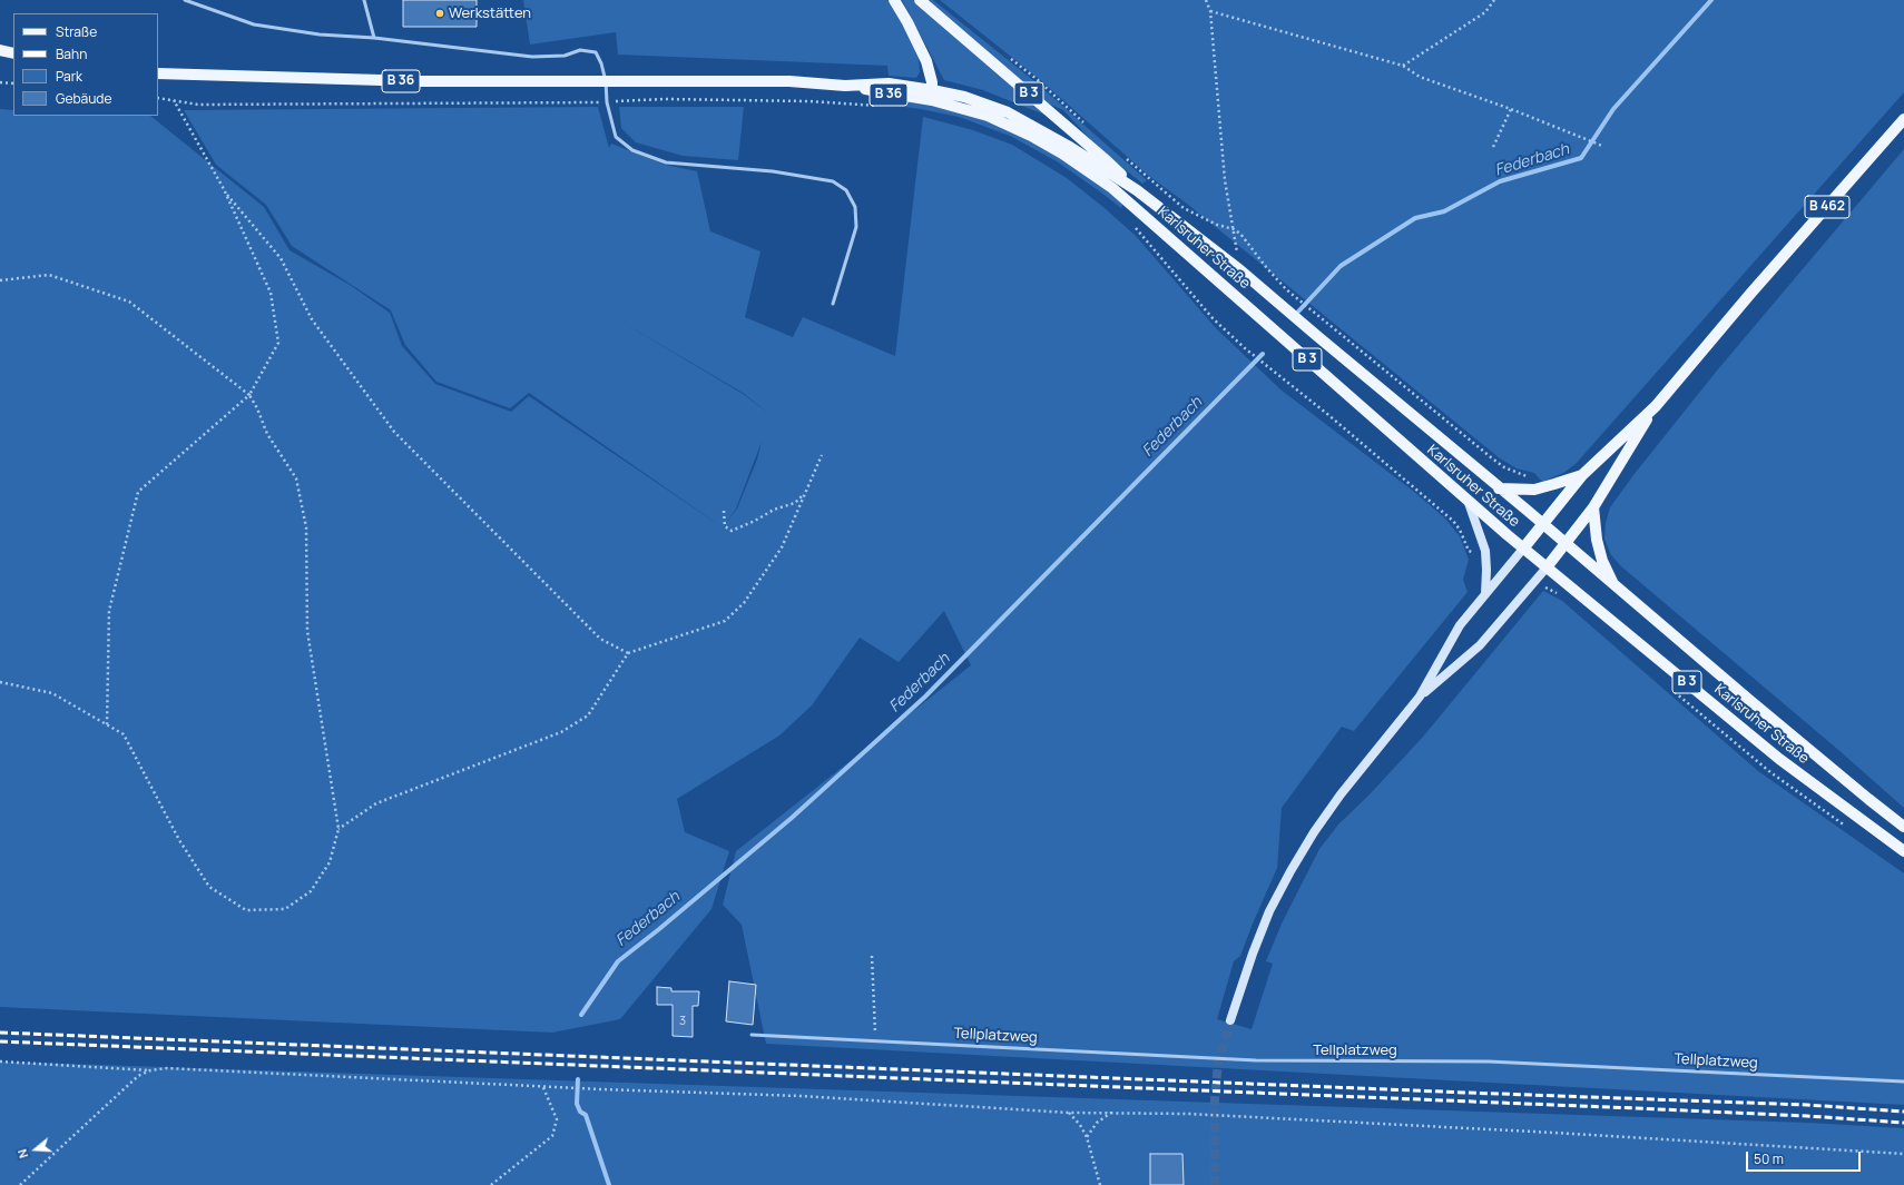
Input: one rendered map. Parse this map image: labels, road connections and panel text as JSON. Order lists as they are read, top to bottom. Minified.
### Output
{"streets":{"main road":["B 36","B 3","B 462","Karlsruher Straße"],"lane":["Tellplatzweg"]},"crossings":[["B 36","B 3"],["B 36","Karlsruher Straße"],["B 3","B 462"],["B 3","Karlsruher Straße"],["B 462","Karlsruher Straße"]],"water":["Federbach"],"places":["Werkstätten"],"house_numbers":["3"],"legend":["Straße","Bahn","Park","Gebäude"],"scale_bar":"50 m","north":"left"}
